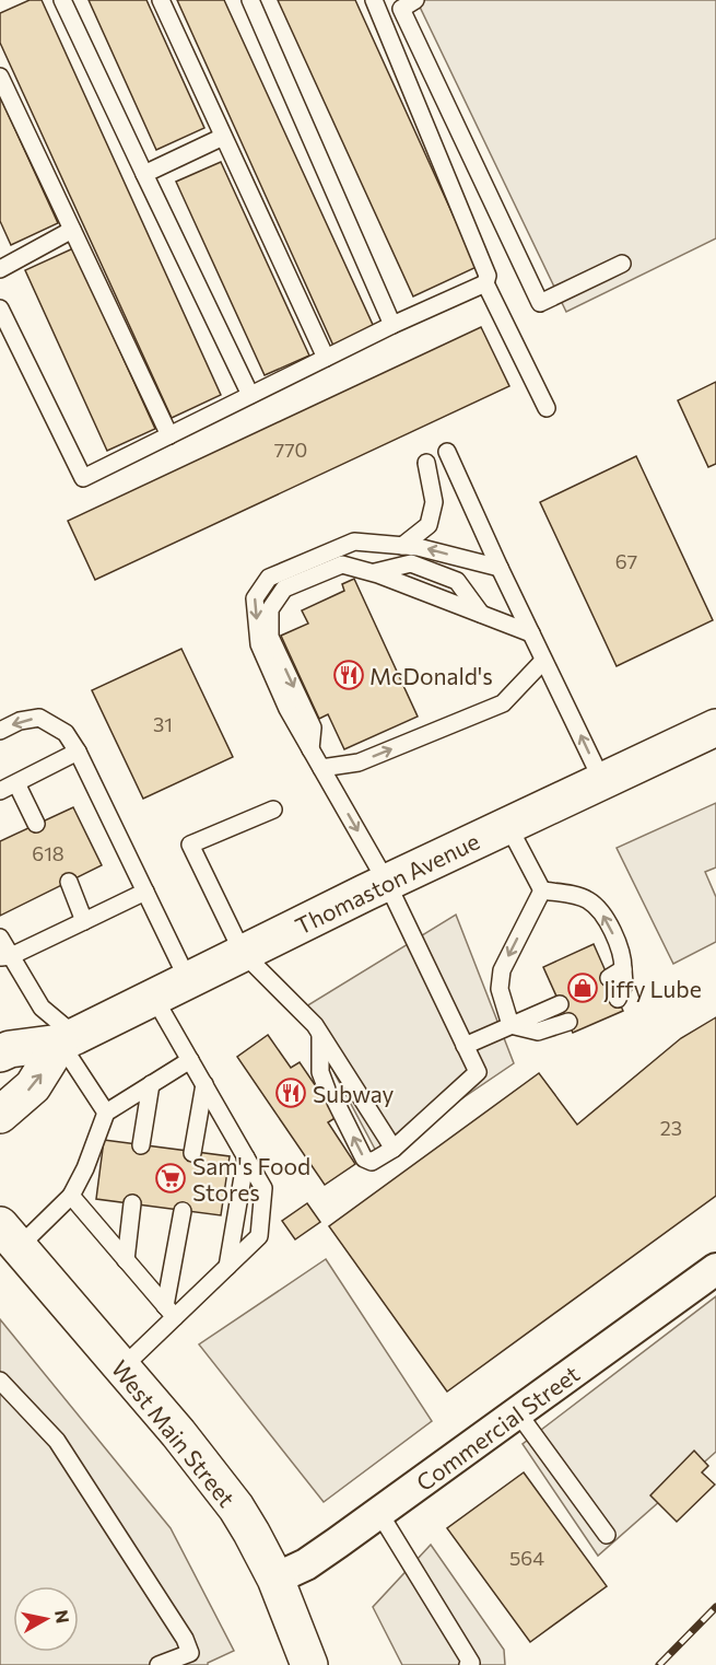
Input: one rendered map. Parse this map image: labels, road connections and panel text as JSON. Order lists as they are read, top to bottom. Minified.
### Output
{"streets":{"main road":["Thomaston Avenue","West Main Street"],"street":["Commercial Street"]},"crossings":[["Commercial Street","West Main Street"]],"places":{"restaurant":["McDonald's","Subway"],"shop":["Jiffy Lube"],"supermarket":["Sam's Food Stores"]},"house_numbers":["770","67","31","618","23","564"],"north":"right"}
